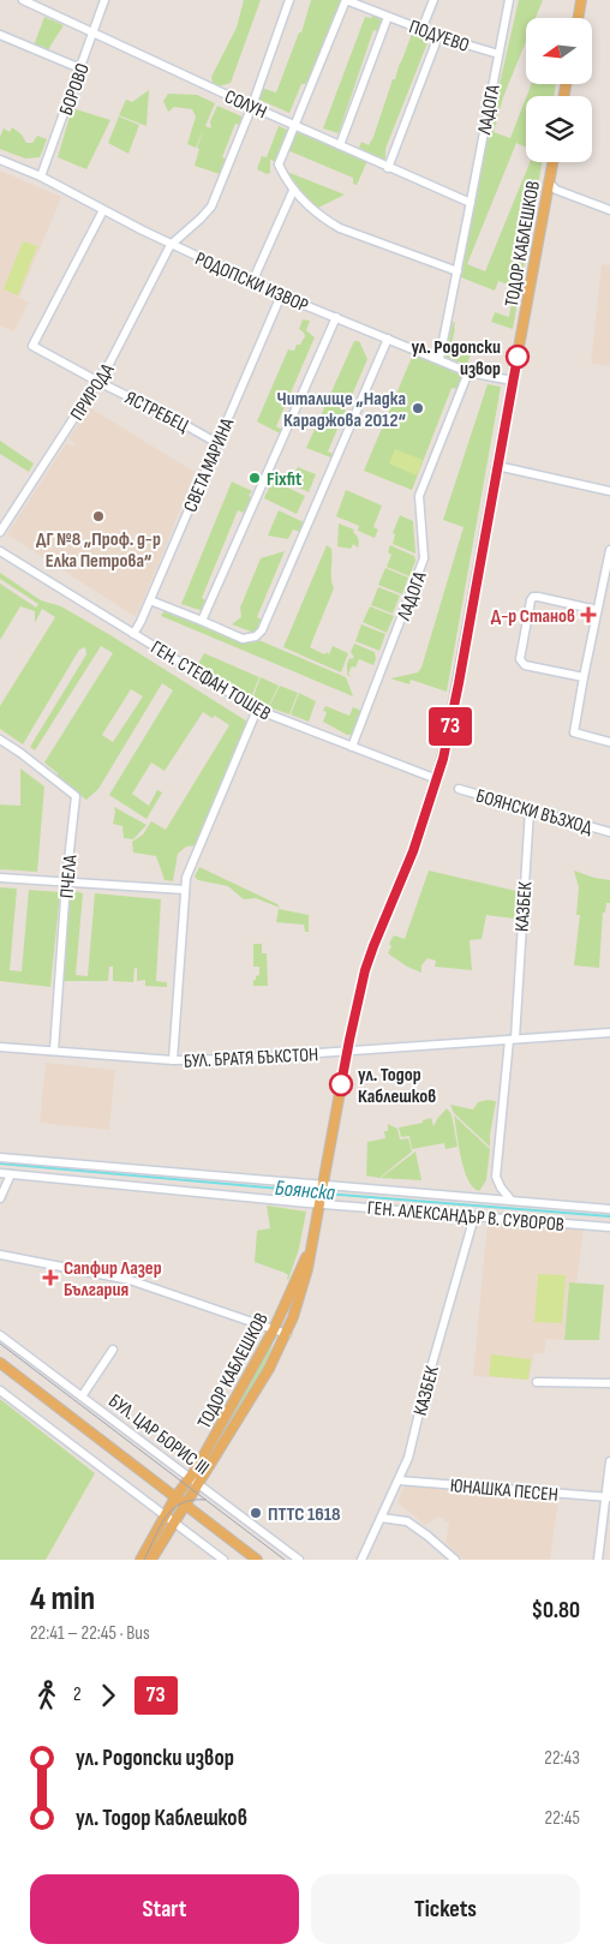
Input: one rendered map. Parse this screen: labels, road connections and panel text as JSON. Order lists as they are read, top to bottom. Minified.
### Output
{"streets":{"main road":["ТОДОР КАБЛЕШКОВ","БУЛ. ЦАР БОРИС III"],"street":["ПОДУЕВО","БОРОВО","СОЛУН","ЛАДОГА","РОДОПСКИ ИЗВОР","ПРИРОДА","ЯСТРЕБЕЦ","СВЕТА МАРИНА","ГЕН. СТЕФАН ТОШЕВ","БОЯНСКИ ВЪЗХОД","ПЧЕЛА","КАЗБЕК","БУЛ. БРАТЯ БЪКСТОН","ГЕН. АЛЕКСАНДЪР В. СУВОРОВ","ЮНАШКА ПЕСЕН"]},"crossings":[["ПОДУЕВО","ЛАДОГА"],["БОРОВО","СОЛУН"],["БОРОВО","РОДОПСКИ ИЗВОР"],["СОЛУН","ЛАДОГА"],["ЛАДОГА","РОДОПСКИ ИЗВОР"],["ЛАДОГА","ГЕН. СТЕФАН ТОШЕВ"],["ТОДОР КАБЛЕШКОВ","РОДОПСКИ ИЗВОР"],["ТОДОР КАБЛЕШКОВ","ГЕН. СТЕФАН ТОШЕВ"],["ТОДОР КАБЛЕШКОВ","БУЛ. БРАТЯ БЪКСТОН"],["ТОДОР КАБЛЕШКОВ","ГЕН. АЛЕКСАНДЪР В. СУВОРОВ"],["ТОДОР КАБЛЕШКОВ","БУЛ. ЦАР БОРИС III"],["РОДОПСКИ ИЗВОР","ПРИРОДА"],["РОДОПСКИ ИЗВОР","ЯСТРЕБЕЦ"],["РОДОПСКИ ИЗВОР","СВЕТА МАРИНА"],["ПРИРОДА","ЯСТРЕБЕЦ"],["ЯСТРЕБЕЦ","СВЕТА МАРИНА"],["СВЕТА МАРИНА","ГЕН. СТЕФАН ТОШЕВ"],["БОЯНСКИ ВЪЗХОД","КАЗБЕК"],["ПЧЕЛА","БУЛ. БРАТЯ БЪКСТОН"],["КАЗБЕК","БУЛ. БРАТЯ БЪКСТОН"],["КАЗБЕК","ГЕН. АЛЕКСАНДЪР В. СУВОРОВ"],["КАЗБЕК","ЮНАШКА ПЕСЕН"]],"water":["Боянска"],"places":{"other":["ул. Родопски извор","Читалище „Надка Караджова 2012“","Fixfit","ДГ №8 „Проф. д-р Елка Петрова“","ул. Тодор Каблешков","ПТТС 1618"],"health":["Д-р Станов","Сапфир Лазер България"]},"lines":["bus line 73"],"north":"left","page":{"on_map":"73","heading":["4 min","22:41 – 22:45 · Bus","$0.80"],"legs":["2","73"],"list":[{"name":"ул. Родопски извор","value":"22:43"},{"name":"ул. Тодор Каблешков","value":"22:45"}],"buttons":["Start","Tickets"]}}
